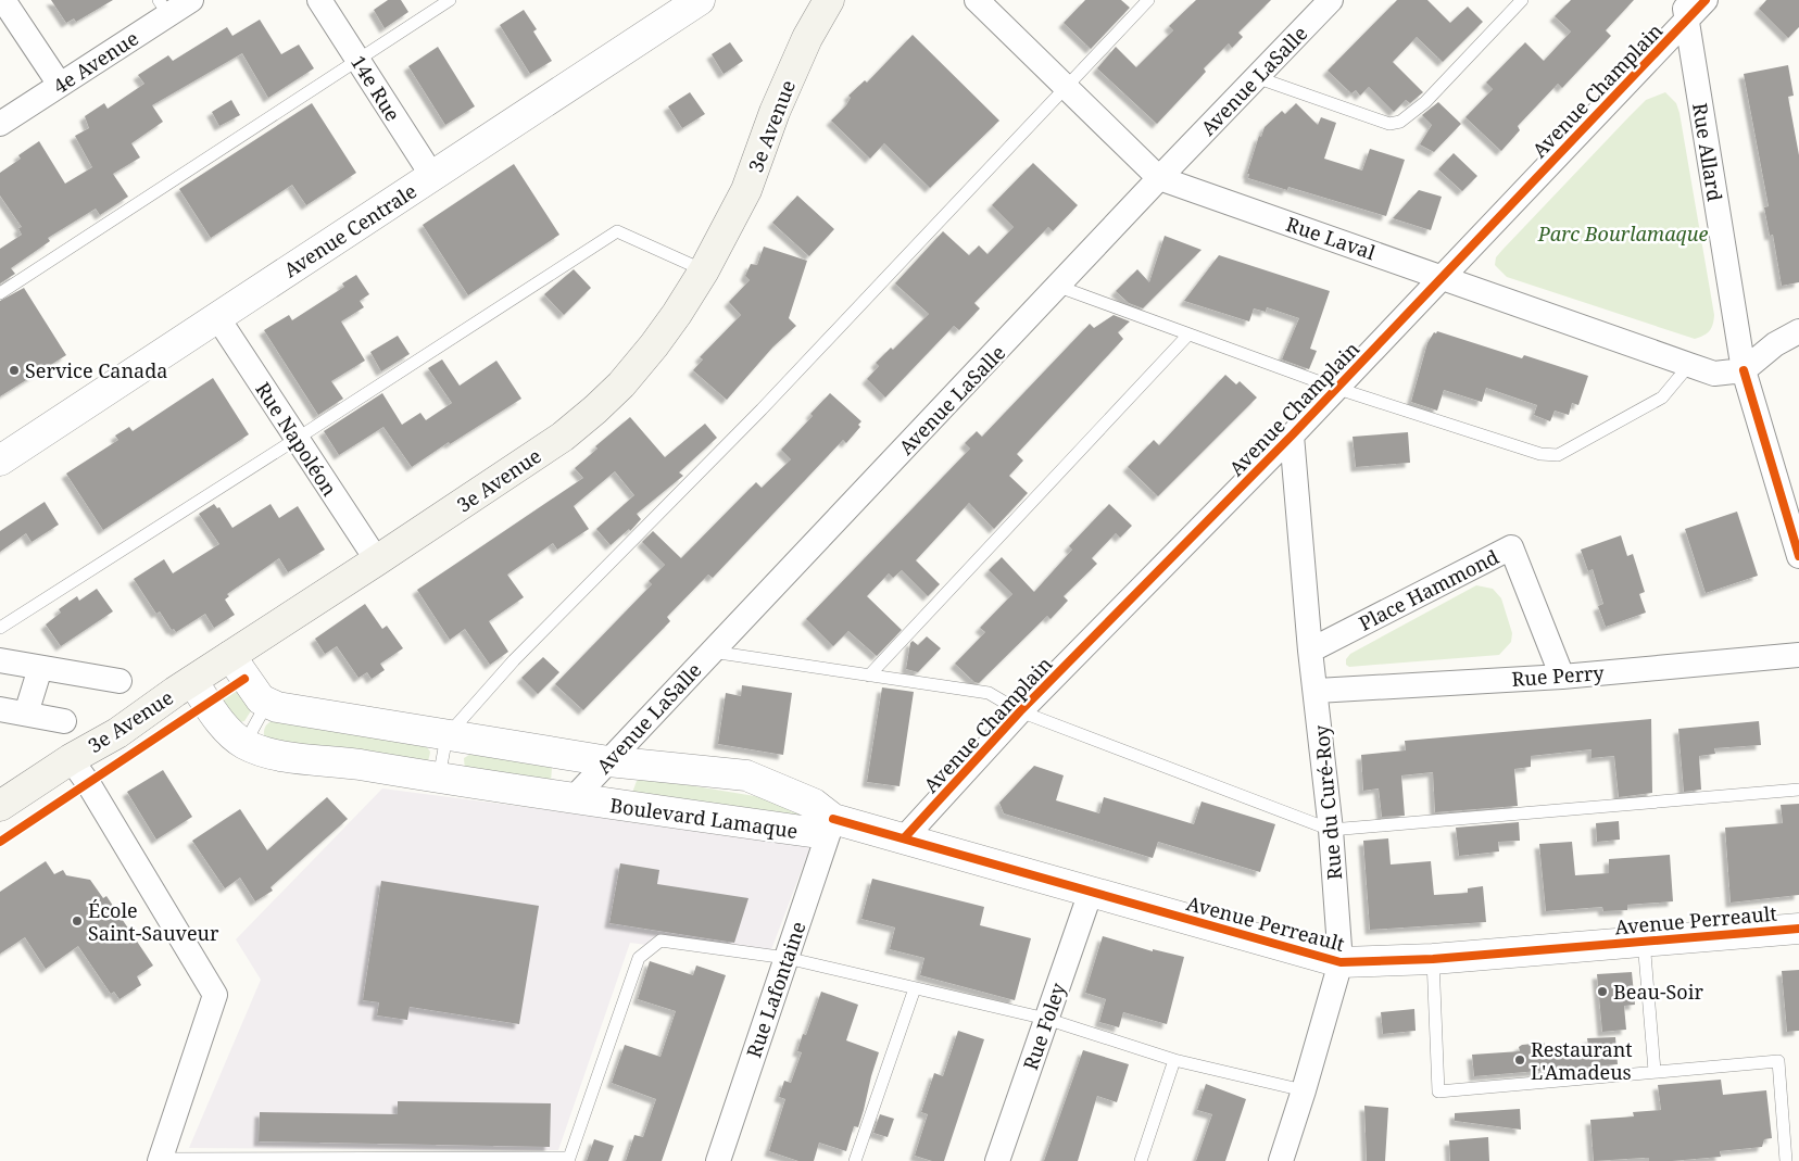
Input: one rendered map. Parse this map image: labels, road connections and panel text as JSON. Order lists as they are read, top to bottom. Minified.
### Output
{"streets":{"main road":["3e Avenue"],"street":["4e Avenue","Avenue LaSalle","14e Rue","Avenue Champlain","Rue Allard","Avenue Centrale","Rue Laval","Rue Napoléon","Place Hammond","Rue Perry","Rue du Curé-Roy","Boulevard Lamaque","Avenue Perreault","Rue Lafontaine","Rue Foley"]},"crossings":[["Avenue LaSalle","Rue Laval"],["Avenue LaSalle","Boulevard Lamaque"],["14e Rue","Avenue Centrale"],["Avenue Champlain","Rue Allard"],["Avenue Champlain","Rue Laval"],["Avenue Champlain","Rue du Curé-Roy"],["Avenue Champlain","Avenue Perreault"],["3e Avenue","Rue Napoléon"],["3e Avenue","Boulevard Lamaque"],["Rue Allard","Rue Laval"],["Avenue Centrale","Rue Napoléon"],["Place Hammond","Rue Perry"],["Place Hammond","Rue du Curé-Roy"],["Rue Perry","Rue du Curé-Roy"],["Rue du Curé-Roy","Avenue Perreault"],["Boulevard Lamaque","Avenue Perreault"],["Boulevard Lamaque","Rue Lafontaine"],["Avenue Perreault","Rue Lafontaine"],["Avenue Perreault","Rue Foley"]],"parks":["Parc Bourlamaque"],"places":["Service Canada","École Saint-Sauveur","Beau-Soir","Restaurant L'Amadeus"]}
